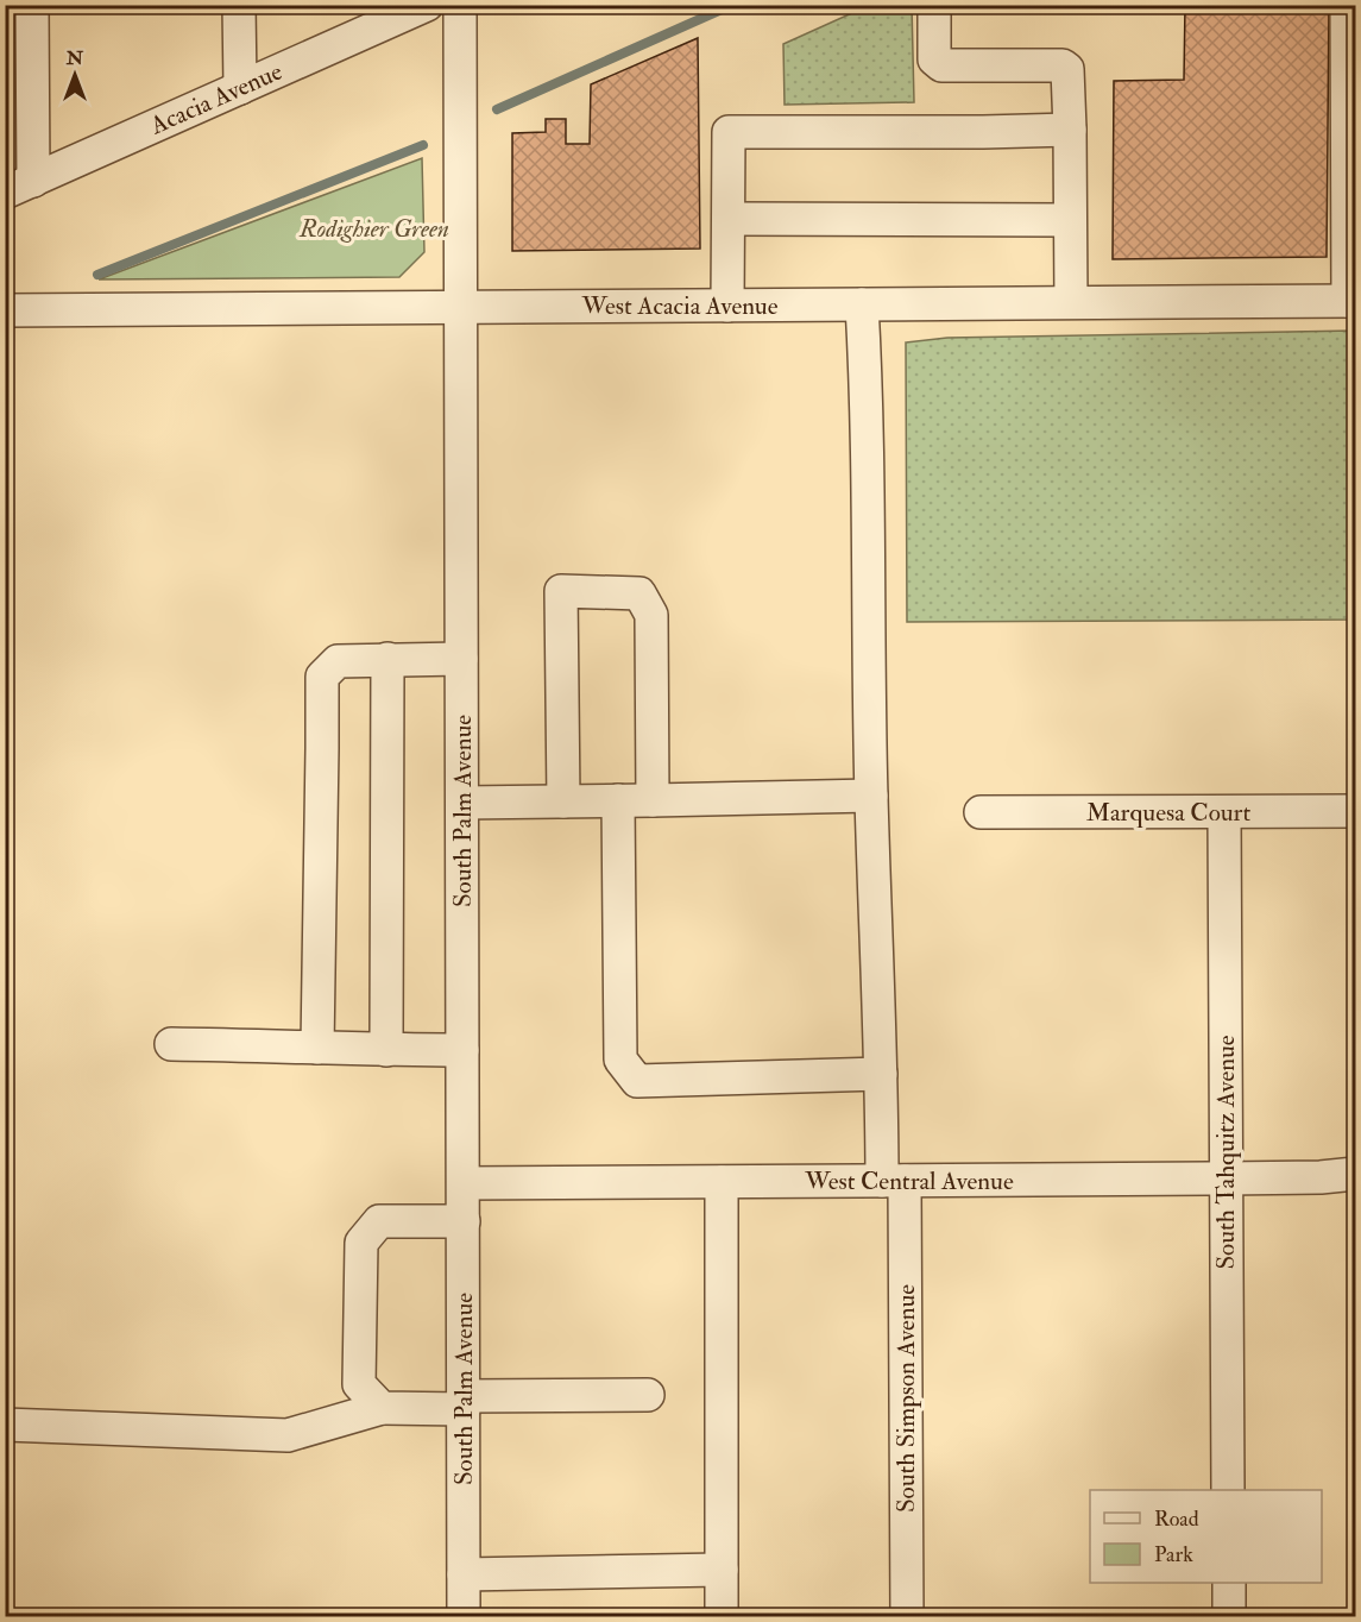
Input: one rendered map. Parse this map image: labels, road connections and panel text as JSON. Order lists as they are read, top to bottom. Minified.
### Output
{"streets":{"street":["Acacia Avenue","West Acacia Avenue","South Palm Avenue","Marquesa Court","South Tahquitz Avenue","West Central Avenue","South Simpson Avenue"]},"crossings":[["West Acacia Avenue","South Palm Avenue"],["West Acacia Avenue","South Simpson Avenue"],["South Palm Avenue","West Central Avenue"],["Marquesa Court","South Tahquitz Avenue"],["South Tahquitz Avenue","West Central Avenue"],["West Central Avenue","South Simpson Avenue"]],"parks":["Rodighier Green"],"legend":["Road","Park"],"north":"top"}
